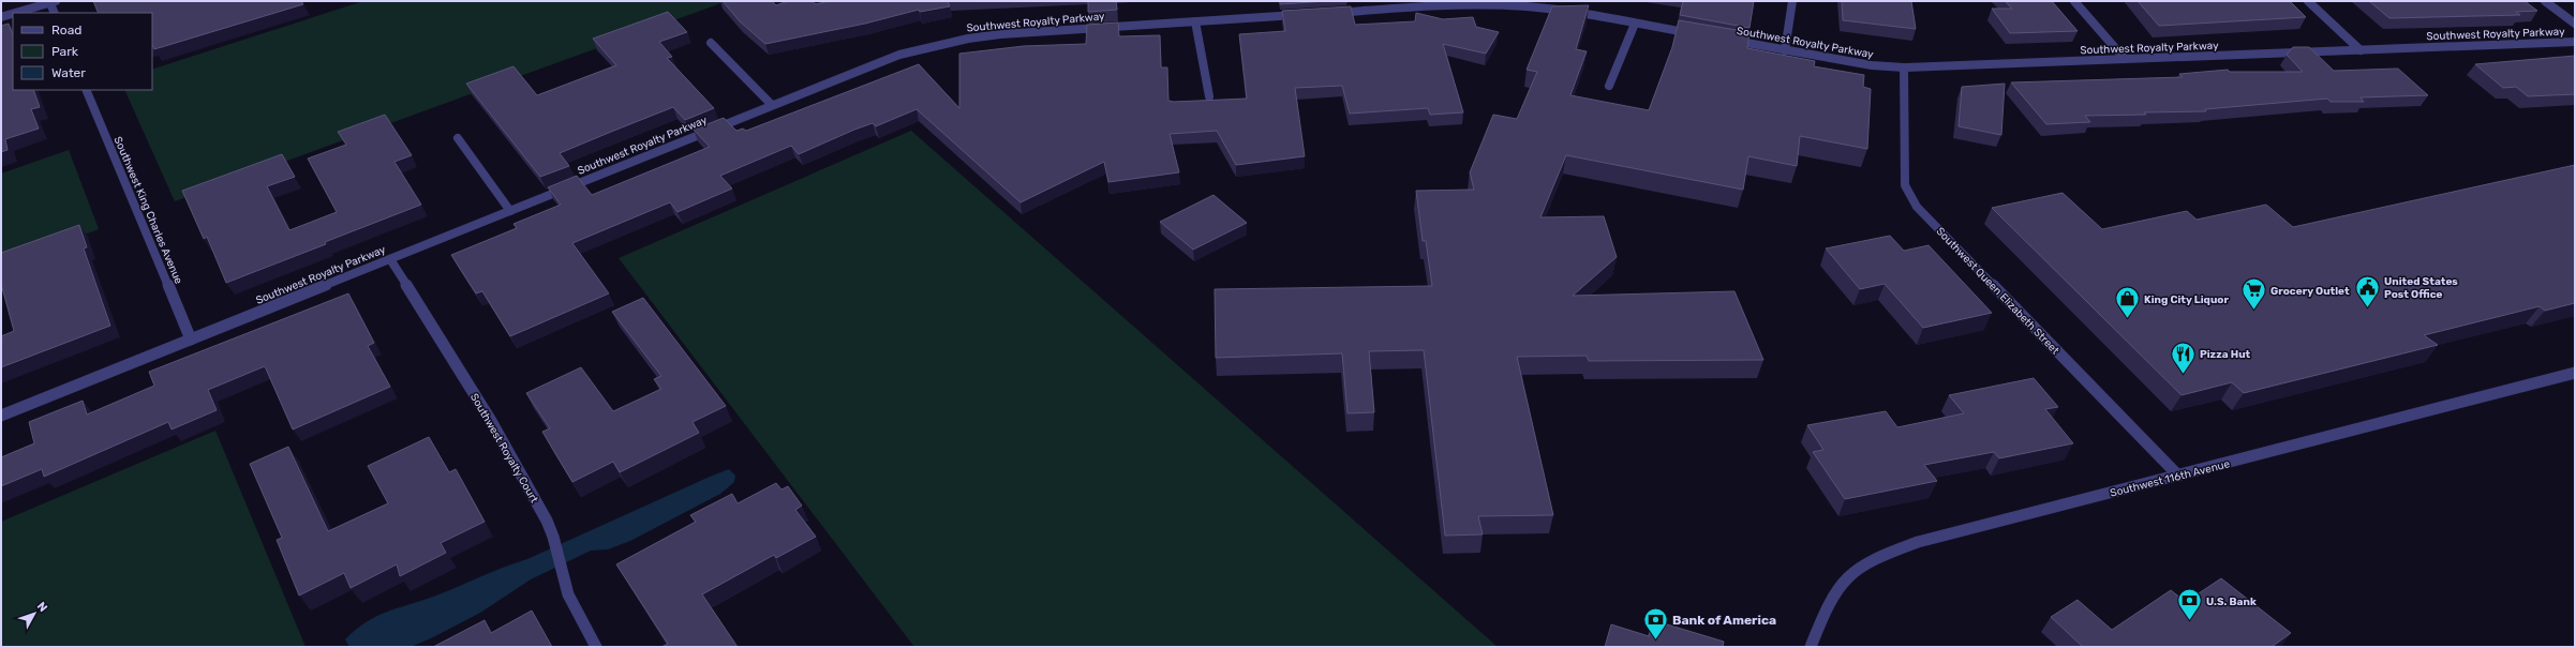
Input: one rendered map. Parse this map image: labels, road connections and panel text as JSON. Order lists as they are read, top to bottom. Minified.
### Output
{"streets":{"street":["Southwest Royalty Parkway","Southwest King Charles Avenue","Southwest Queen Elizabeth Street","Southwest Royalty Court","Southwest 116th Avenue"]},"crossings":[["Southwest Royalty Parkway","Southwest King Charles Avenue"],["Southwest Royalty Parkway","Southwest Queen Elizabeth Street"],["Southwest Royalty Parkway","Southwest Royalty Court"],["Southwest Queen Elizabeth Street","Southwest 116th Avenue"]],"places":{"public building":["United States Post Office"],"supermarket":["Grocery Outlet"],"shop":["King City Liquor"],"restaurant":["Pizza Hut"],"bank":["U.S. Bank","Bank of America"]},"legend":["Road","Park","Water"],"north":"top right"}
